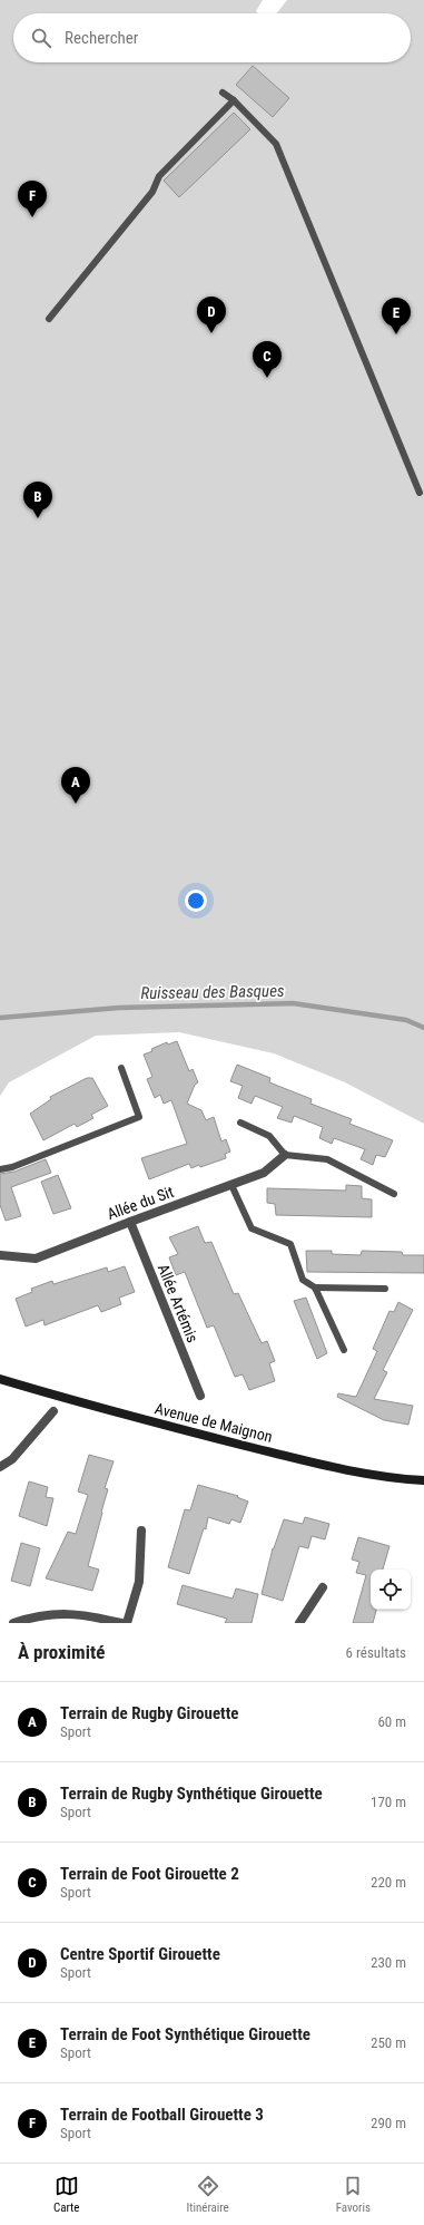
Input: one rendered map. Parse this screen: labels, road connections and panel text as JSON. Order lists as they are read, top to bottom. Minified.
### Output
{"streets":{"street":["Allée du Sit","Allée Artémis","Avenue de Maignon"]},"crossings":[["Allée du Sit","Allée Artémis"]],"water":["Ruisseau des Basques"],"page":{"search":"Rechercher","pins":["F","D","E","C","B","A"],"heading":["À proximité","6 résultats"],"list":[{"mark":"A","name":"Terrain de Rugby Girouette","note":"Sport","value":"60 m"},{"mark":"B","name":"Terrain de Rugby Synthétique Girouette","note":"Sport","value":"170 m"},{"mark":"C","name":"Terrain de Foot Girouette 2","note":"Sport","value":"220 m"},{"mark":"D","name":"Centre Sportif Girouette","note":"Sport","value":"230 m"},{"mark":"E","name":"Terrain de Foot Synthétique Girouette","note":"Sport","value":"250 m"},{"mark":"F","name":"Terrain de Football Girouette 3","note":"Sport","value":"290 m"}],"nav":["Carte","Itinéraire","Favoris"]}}
